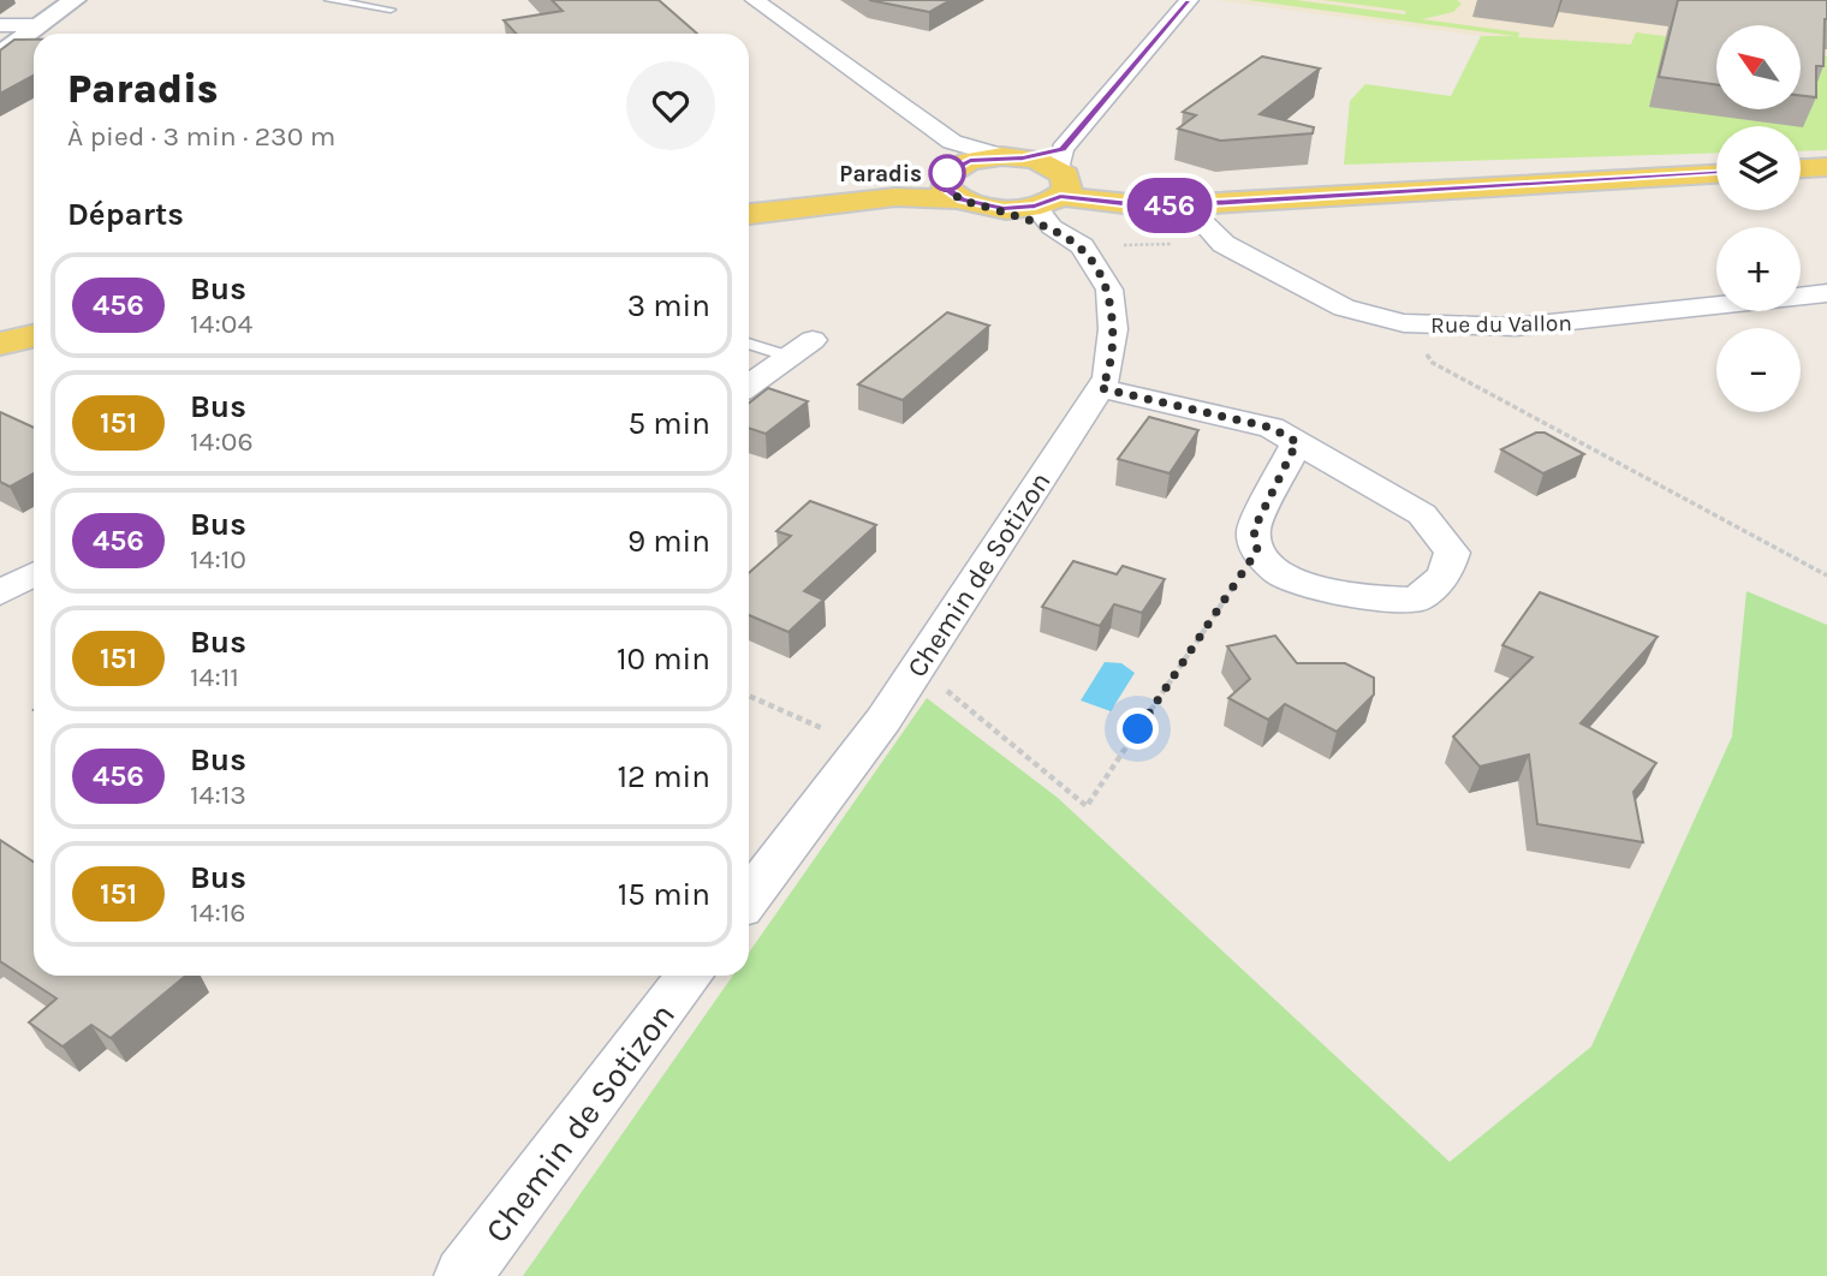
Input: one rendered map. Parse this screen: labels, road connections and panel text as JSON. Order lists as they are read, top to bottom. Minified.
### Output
{"streets":{"street":["Rue du Vallon","Chemin de Sotizon"]},"places":["Paradis"],"lines":["bus line 456"],"north":"top left","page":{"on_map":"456","map_buttons":["+","−"],"heading":[["Paradis","À pied · 3 min · 230 m"],"Départs"],"list":[{"mark":"456","name":"Bus","note":"14:04","value":"3 min"},{"mark":"151","name":"Bus","note":"14:06","value":"5 min"},{"mark":"456","name":"Bus","note":"14:10","value":"9 min"},{"mark":"151","name":"Bus","note":"14:11","value":"10 min"},{"mark":"456","name":"Bus","note":"14:13","value":"12 min"},{"mark":"151","name":"Bus","note":"14:16","value":"15 min"}]}}
